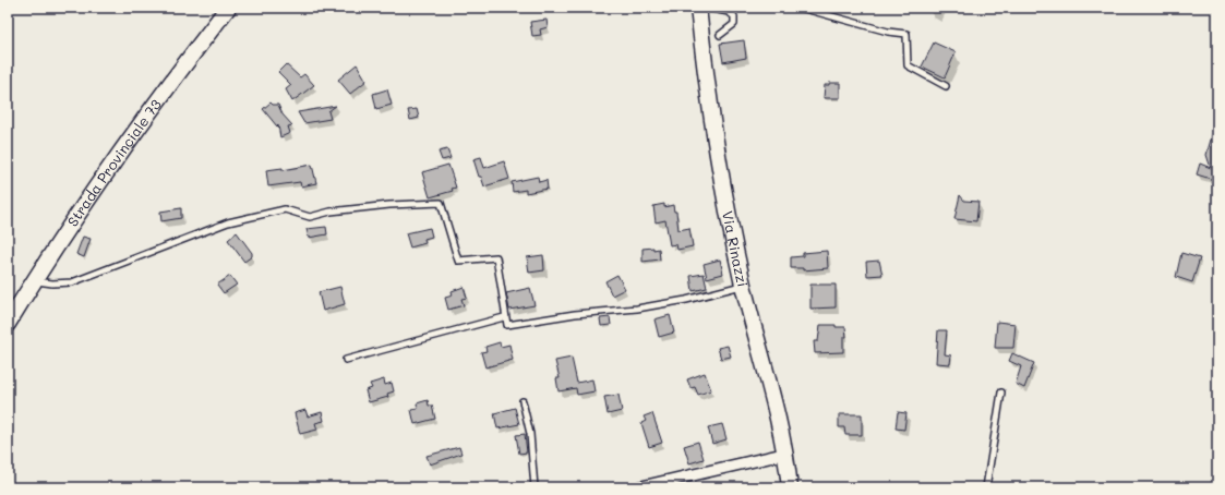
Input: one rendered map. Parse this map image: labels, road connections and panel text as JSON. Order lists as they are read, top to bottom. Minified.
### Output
{"streets":{"street":["Strada Provinciale 73","Via Rinazzi"]}}
